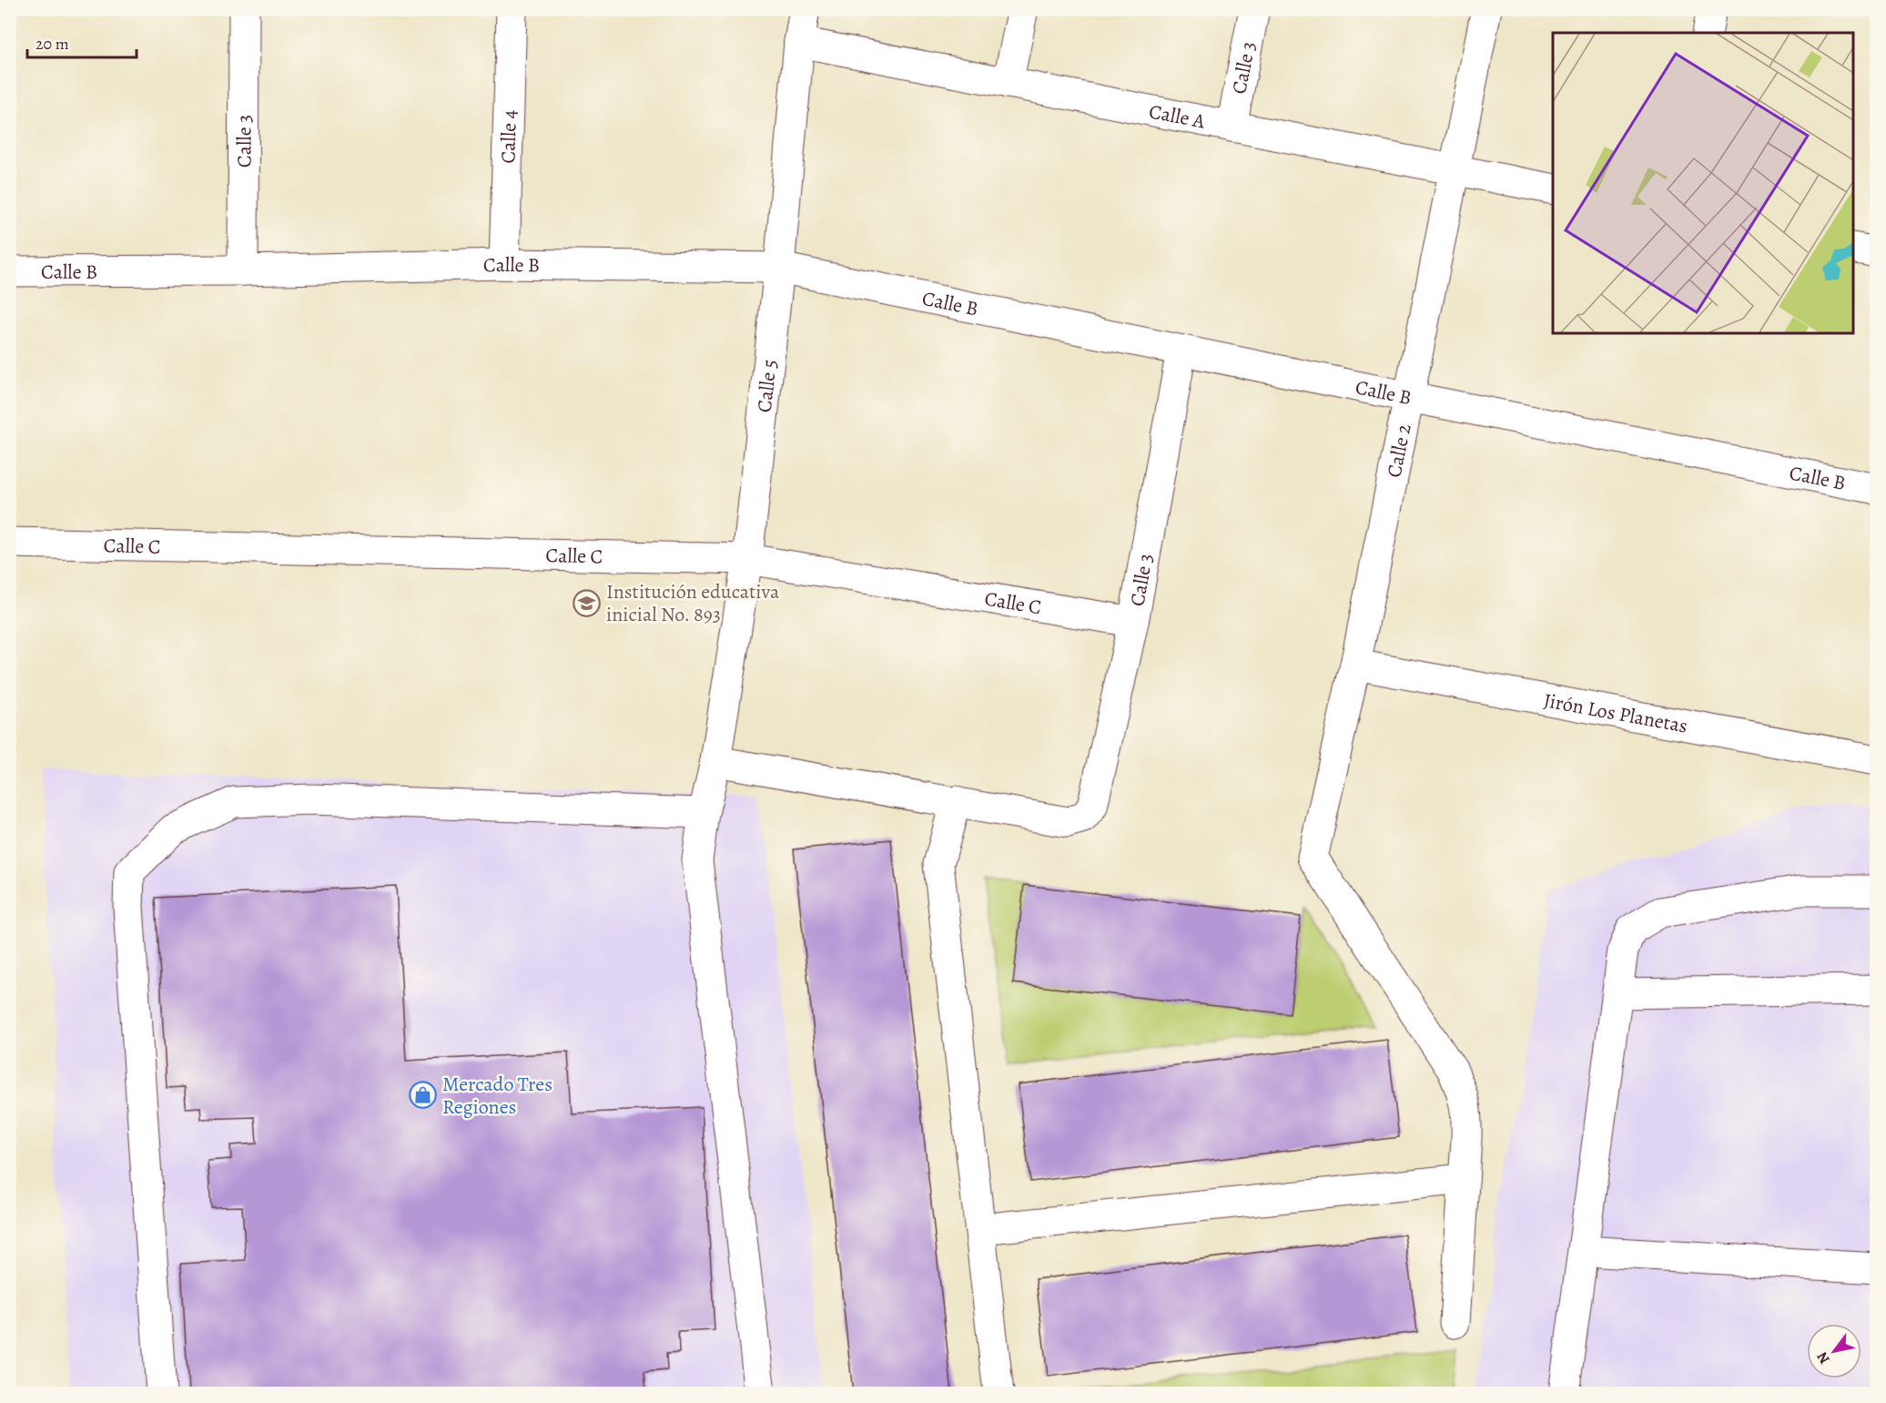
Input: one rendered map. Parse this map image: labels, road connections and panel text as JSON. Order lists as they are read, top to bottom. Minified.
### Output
{"streets":{"street":["Calle 3","Calle A","Calle 4","Calle B","Calle 5","Calle 2","Calle C","Jirón Los Planetas"]},"crossings":[["Calle 3","Calle A"],["Calle 3","Calle B"],["Calle 3","Calle C"],["Calle A","Calle 5"],["Calle A","Calle 2"],["Calle 4","Calle B"],["Calle B","Calle 5"],["Calle B","Calle 2"],["Calle 5","Calle C"],["Calle 2","Jirón Los Planetas"]],"places":{"school or university":["Institución educativa inicial No. 893"],"shop":["Mercado Tres Regiones"]},"scale_bar":"20 m","north":"bottom left"}
